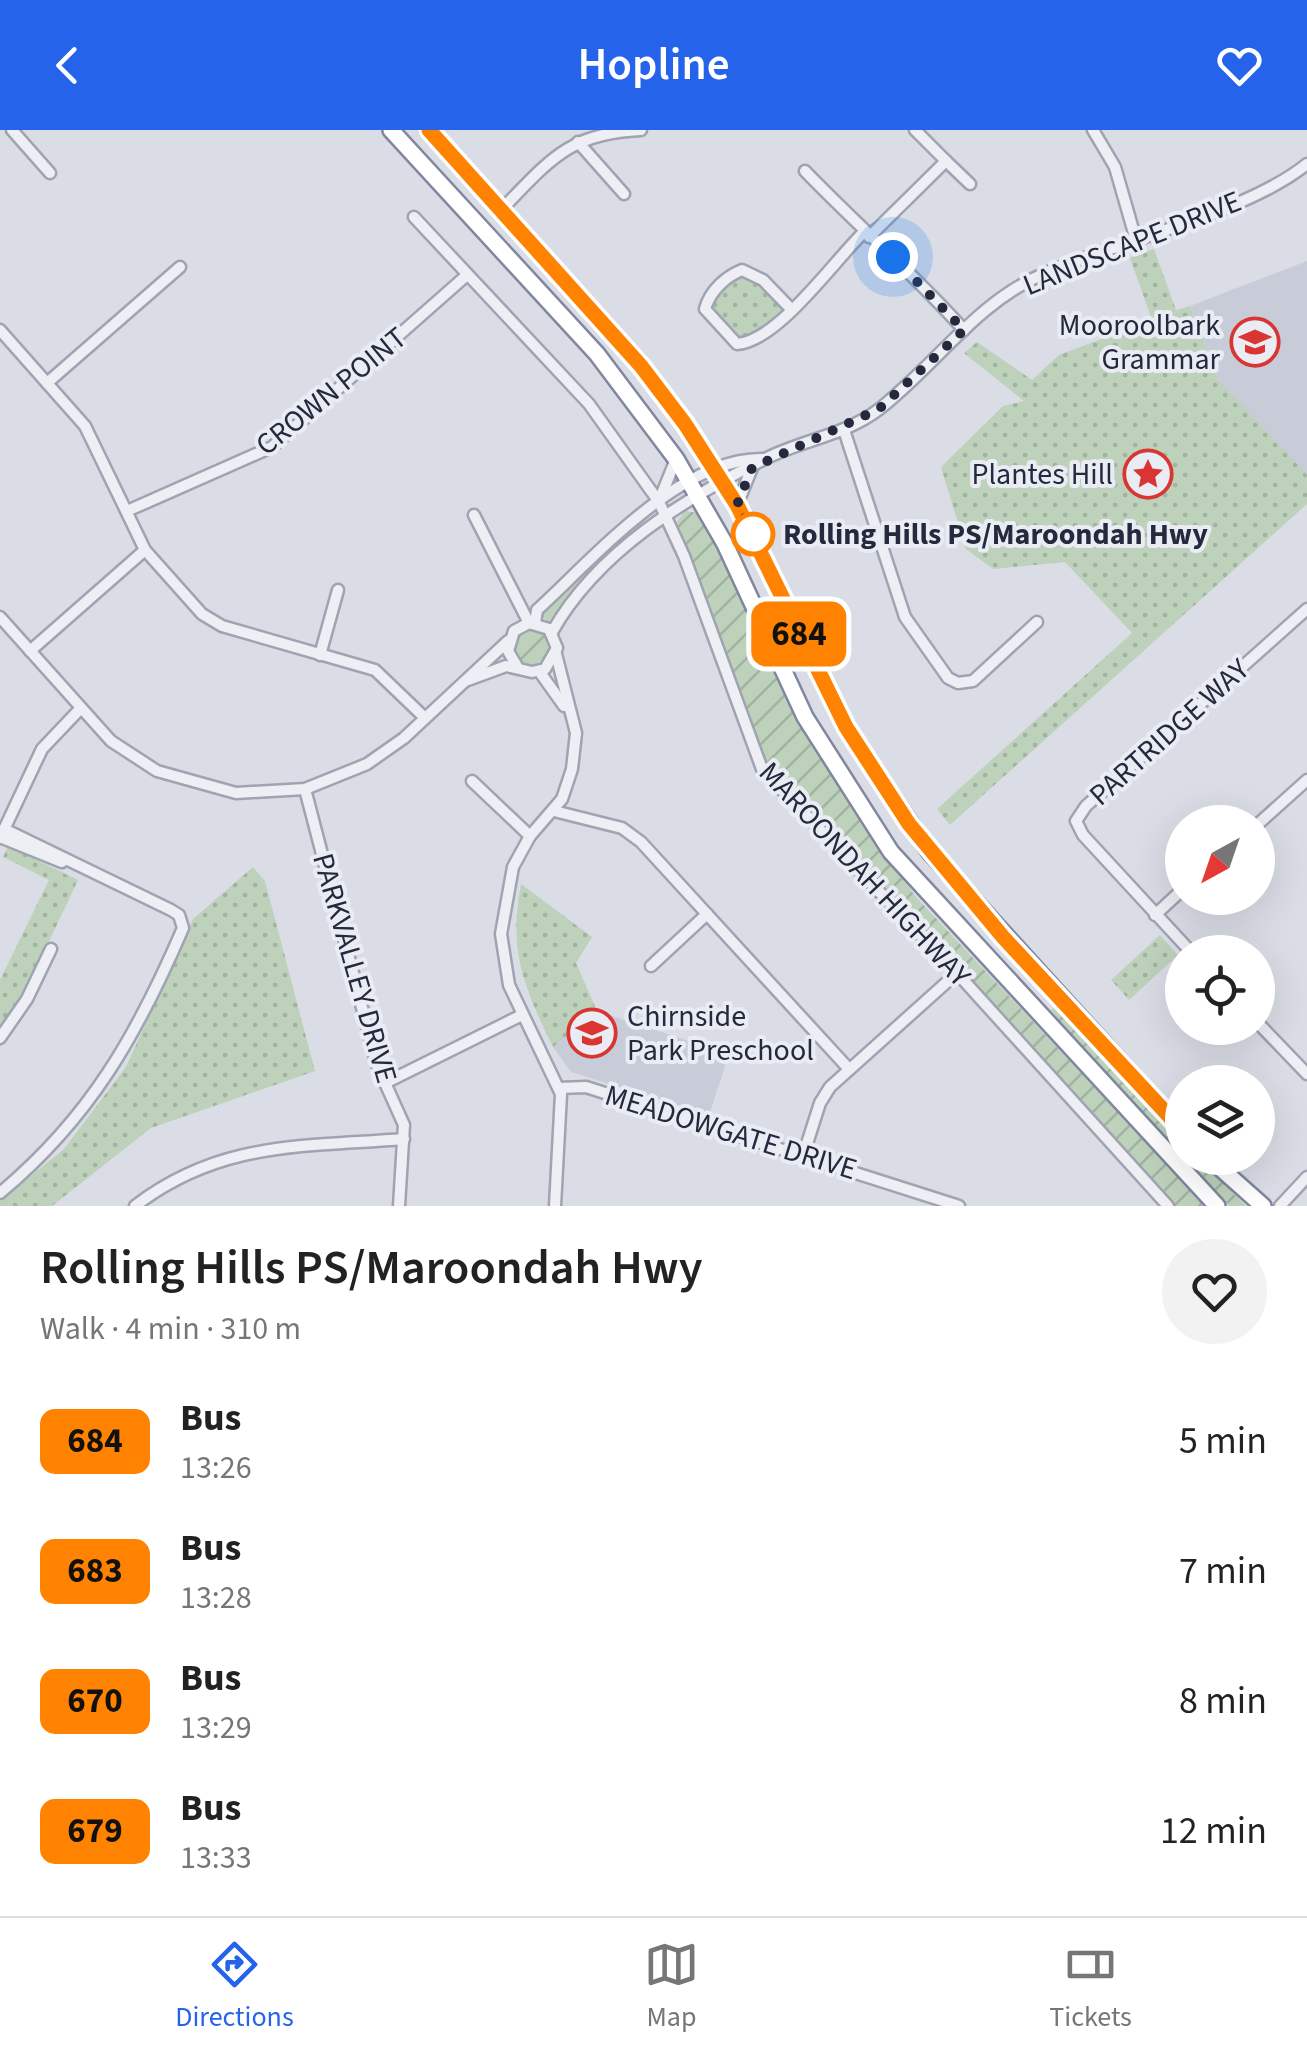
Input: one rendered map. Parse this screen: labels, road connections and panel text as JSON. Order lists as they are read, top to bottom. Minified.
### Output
{"streets":{"highway":["MAROONDAH HIGHWAY"],"street":["LANDSCAPE DRIVE","CROWN POINT","PARTRIDGE WAY","PARKVALLEY DRIVE","MEADOWGATE DRIVE"]},"crossings":[["LANDSCAPE DRIVE","MAROONDAH HIGHWAY"],["CROWN POINT","MAROONDAH HIGHWAY"]],"places":{"school or university":["Mooroolbark Grammar","Chirnside Park Preschool"],"place":["Plantes Hill"],"other":["Rolling Hills PS/Maroondah Hwy"]},"lines":["bus line 684"],"north":"bottom left","page":{"header":"Hopline","on_map":"684","heading":["Rolling Hills PS/Maroondah Hwy","Walk · 4 min · 310 m"],"list":[{"mark":"684","name":"Bus","note":"13:26","value":"5 min"},{"mark":"683","name":"Bus","note":"13:28","value":"7 min"},{"mark":"670","name":"Bus","note":"13:29","value":"8 min"},{"mark":"679","name":"Bus","note":"13:33","value":"12 min"}],"tabs":["Directions","Map","Tickets"]}}
